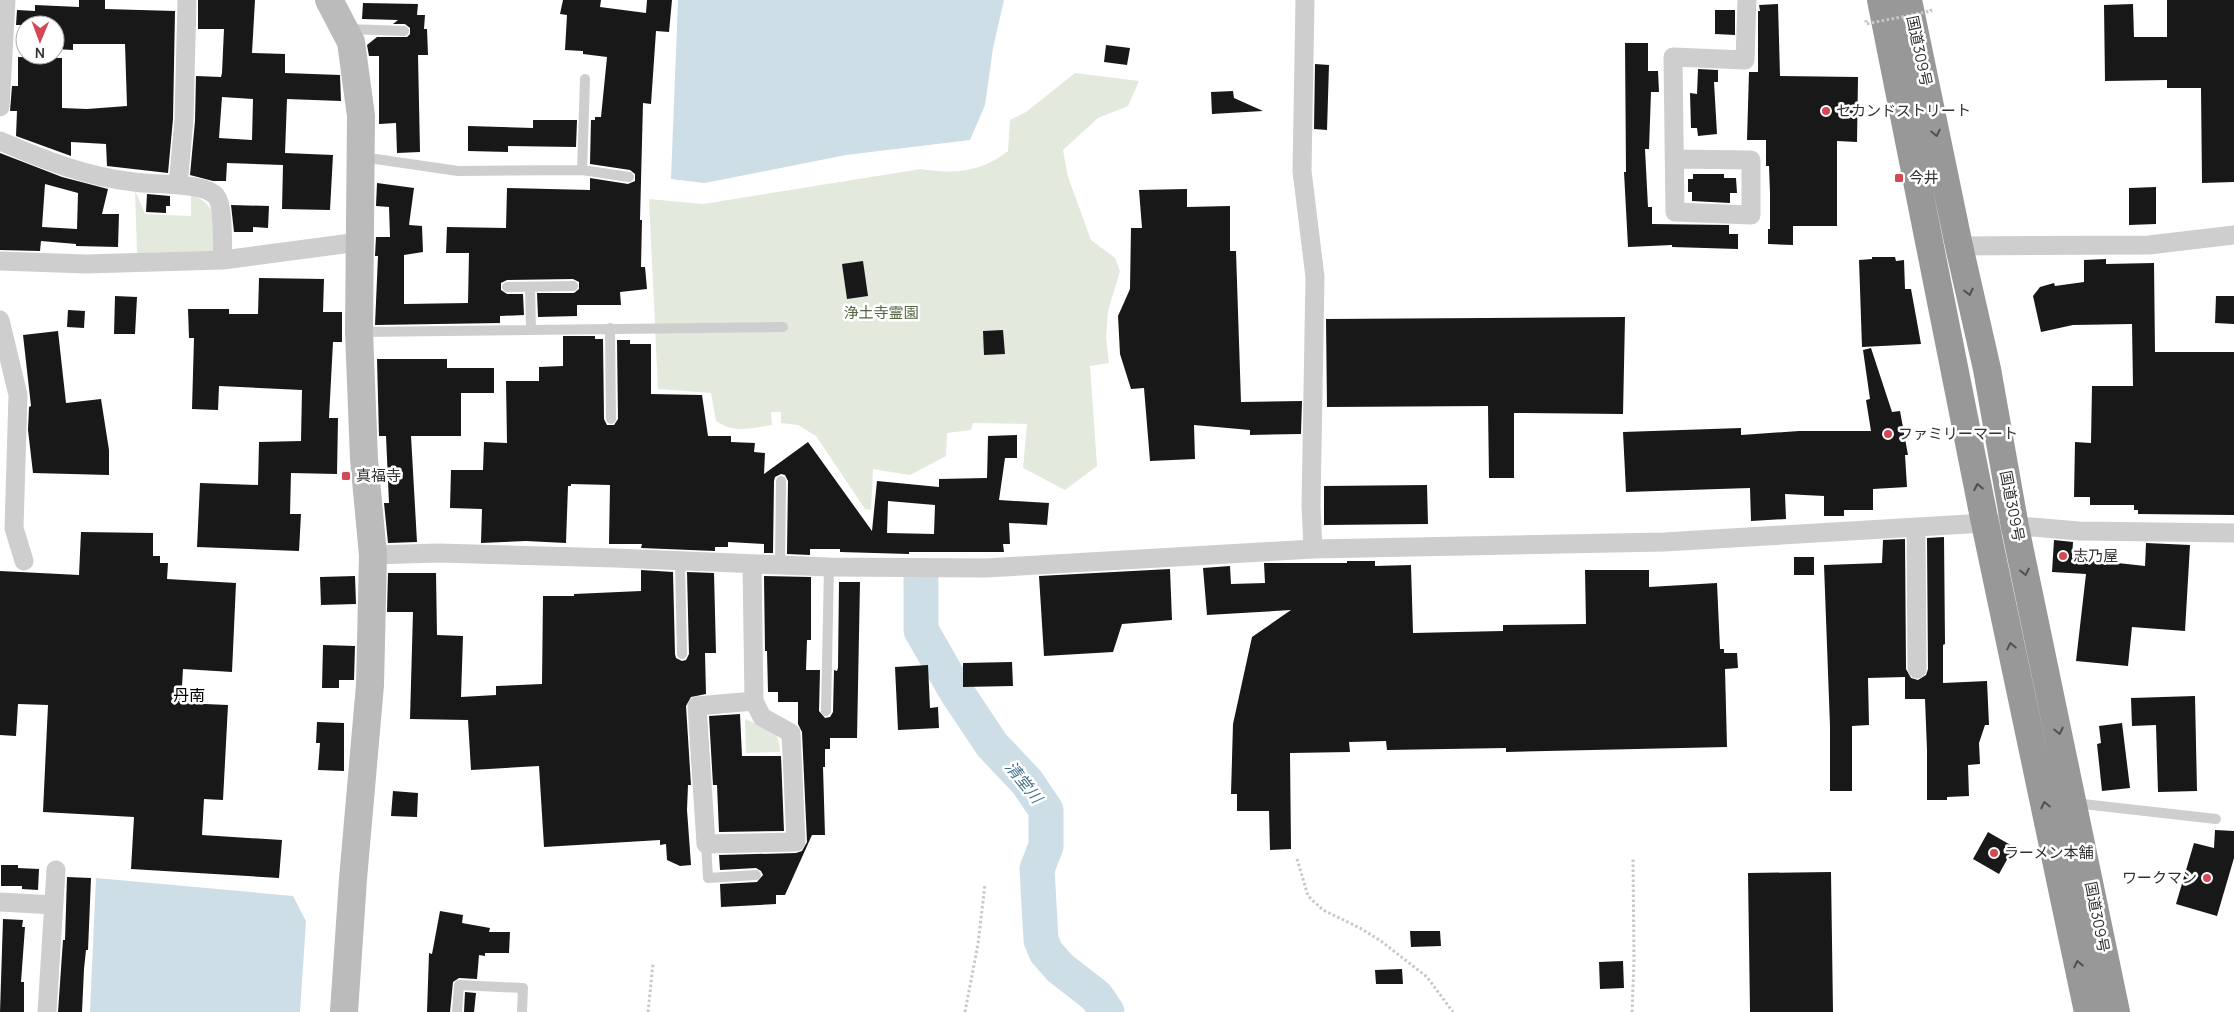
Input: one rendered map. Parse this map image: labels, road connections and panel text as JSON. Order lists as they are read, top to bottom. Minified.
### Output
{"streets":{"highway":["国道309号"]},"districts":["丹南"],"water":["清堂川"],"parks":["浄土寺霊園"],"places":{"other":["セカンドストリート","ファミリーマート","志乃屋","ラーメン本舗","ワークマン"],"transit":["今井","真福寺"]},"north":"bottom"}
